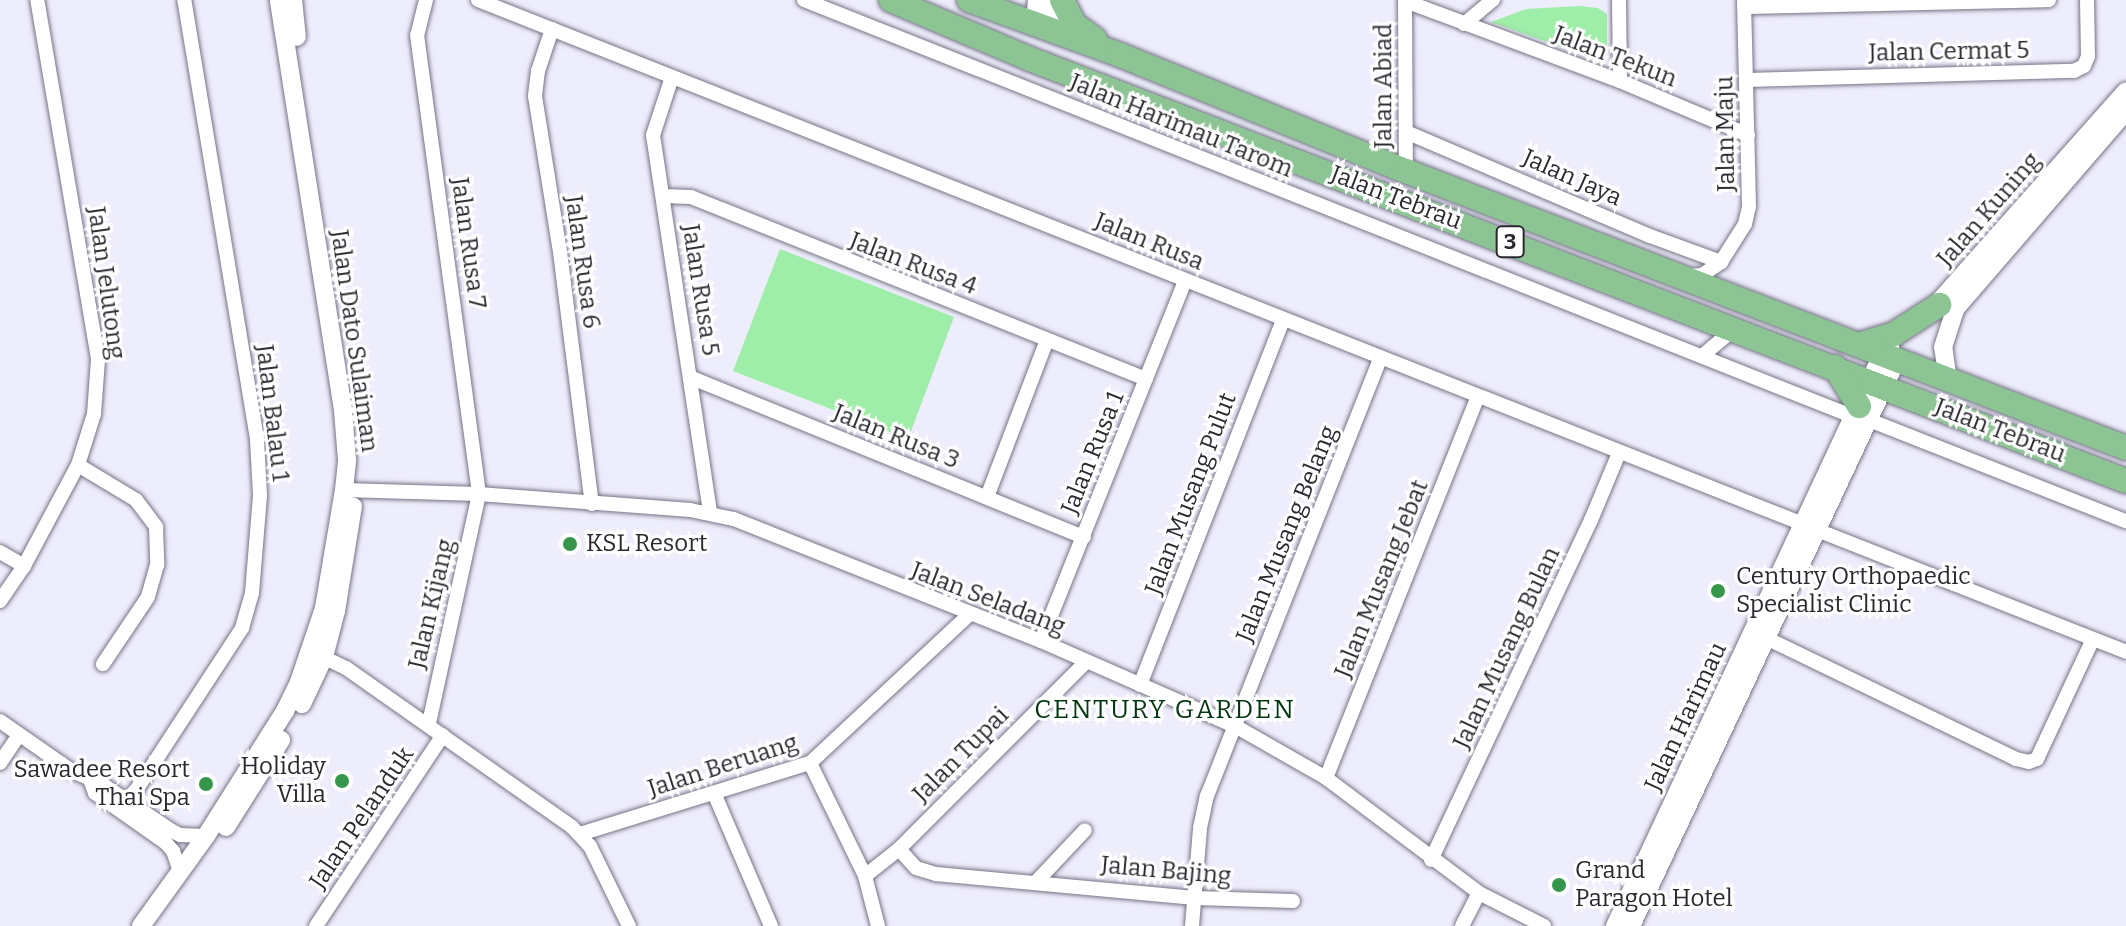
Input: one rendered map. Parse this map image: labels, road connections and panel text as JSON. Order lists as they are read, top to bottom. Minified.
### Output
{"streets":{"highway":["Jalan Tebrau","3"],"street":["Jalan Cermat 5","Jalan Tekun","Jalan Abiad","Jalan Harimau Tarom","Jalan Maju","Jalan Jaya","Jalan Kuning","Jalan Rusa","Jalan Rusa 7","Jalan Rusa 6","Jalan Rusa 4","Jalan Jelutong","Jalan Rusa 5","Jalan Dato Sulaiman","Jalan Balau 1","Jalan Rusa 3","Jalan Rusa 1","Jalan Musang Pulut","Jalan Musang Belang","Jalan Musang Jebat","Jalan Seladang","Jalan Kijang","Jalan Musang Bulan","Jalan Harimau","Jalan Tupai","Jalan Beruang","Jalan Pelanduk","Jalan Bajing"]},"crossings":[["Jalan Cermat 5","Jalan Maju"],["Jalan Tekun","Jalan Abiad"],["Jalan Tekun","Jalan Maju"],["Jalan Abiad","Jalan Jaya"],["Jalan Abiad","Jalan Tebrau"],["Jalan Harimau Tarom","Jalan Harimau"],["Jalan Maju","Jalan Jaya"],["Jalan Tebrau","Jalan Kuning"],["Jalan Tebrau","Jalan Harimau"],["Jalan Kuning","Jalan Harimau"],["Jalan Rusa","Jalan Rusa 6"],["Jalan Rusa","Jalan Rusa 5"],["Jalan Rusa","Jalan Rusa 1"],["Jalan Rusa","Jalan Musang Pulut"],["Jalan Rusa","Jalan Musang Belang"],["Jalan Rusa","Jalan Musang Jebat"],["Jalan Rusa","Jalan Musang Bulan"],["Jalan Rusa","Jalan Harimau"],["Jalan Rusa 7","Jalan Seladang"],["Jalan Rusa 7","Jalan Kijang"],["Jalan Rusa 6","Jalan Seladang"],["Jalan Rusa 4","Jalan Rusa 5"],["Jalan Rusa 4","Jalan Rusa 1"],["Jalan Rusa 5","Jalan Rusa 3"],["Jalan Rusa 5","Jalan Seladang"],["Jalan Dato Sulaiman","Jalan Seladang"],["Jalan Rusa 3","Jalan Rusa 1"],["Jalan Rusa 1","Jalan Seladang"],["Jalan Musang Pulut","Jalan Seladang"],["Jalan Musang Belang","Jalan Seladang"],["Jalan Musang Belang","Jalan Bajing"],["Jalan Musang Jebat","Jalan Seladang"],["Jalan Seladang","Jalan Kijang"],["Jalan Seladang","Jalan Musang Bulan"],["Jalan Seladang","Jalan Tupai"],["Jalan Seladang","Jalan Beruang"],["Jalan Tupai","Jalan Bajing"]],"districts":["CENTURY GARDEN"],"places":["KSL Resort","Century Orthopaedic Specialist Clinic","Holiday Villa","Sawadee Resort Thai Spa","Grand Paragon Hotel"]}
